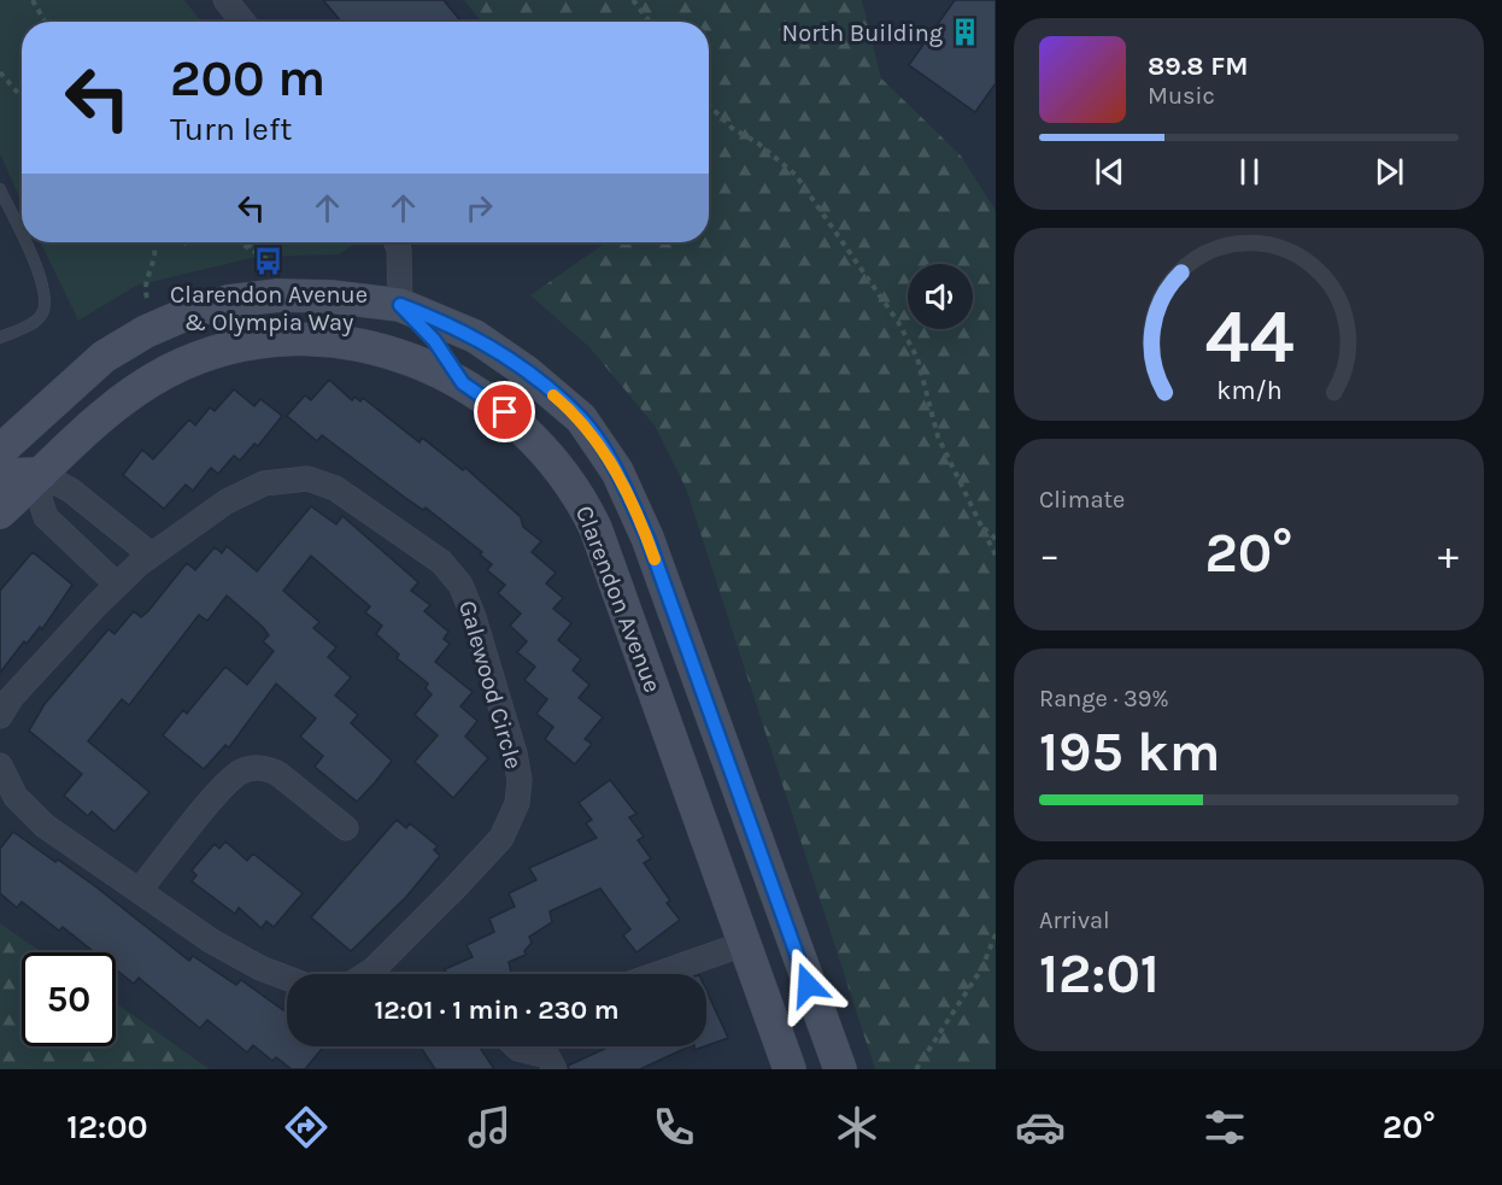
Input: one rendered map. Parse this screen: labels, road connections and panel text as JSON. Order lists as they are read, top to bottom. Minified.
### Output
{"streets":{"main road":["Clarendon Avenue"],"street":["Galewood Circle"]},"places":{"building":["North Building"],"bus stop":["Clarendon Avenue & Olympia Way"]},"page":{"turn":["200 m","Turn left"],"song":["89.8 FM","Music"],"tile":["Climate",["Range · 39%","195 km"],["Arrival","12:01"]],"heat":["−","20°","+"],"limit":"50","trip":"12:01 · 1 min · 230 m","tabs":["12:00","20°"],"gauge":["44","km/h"]}}
